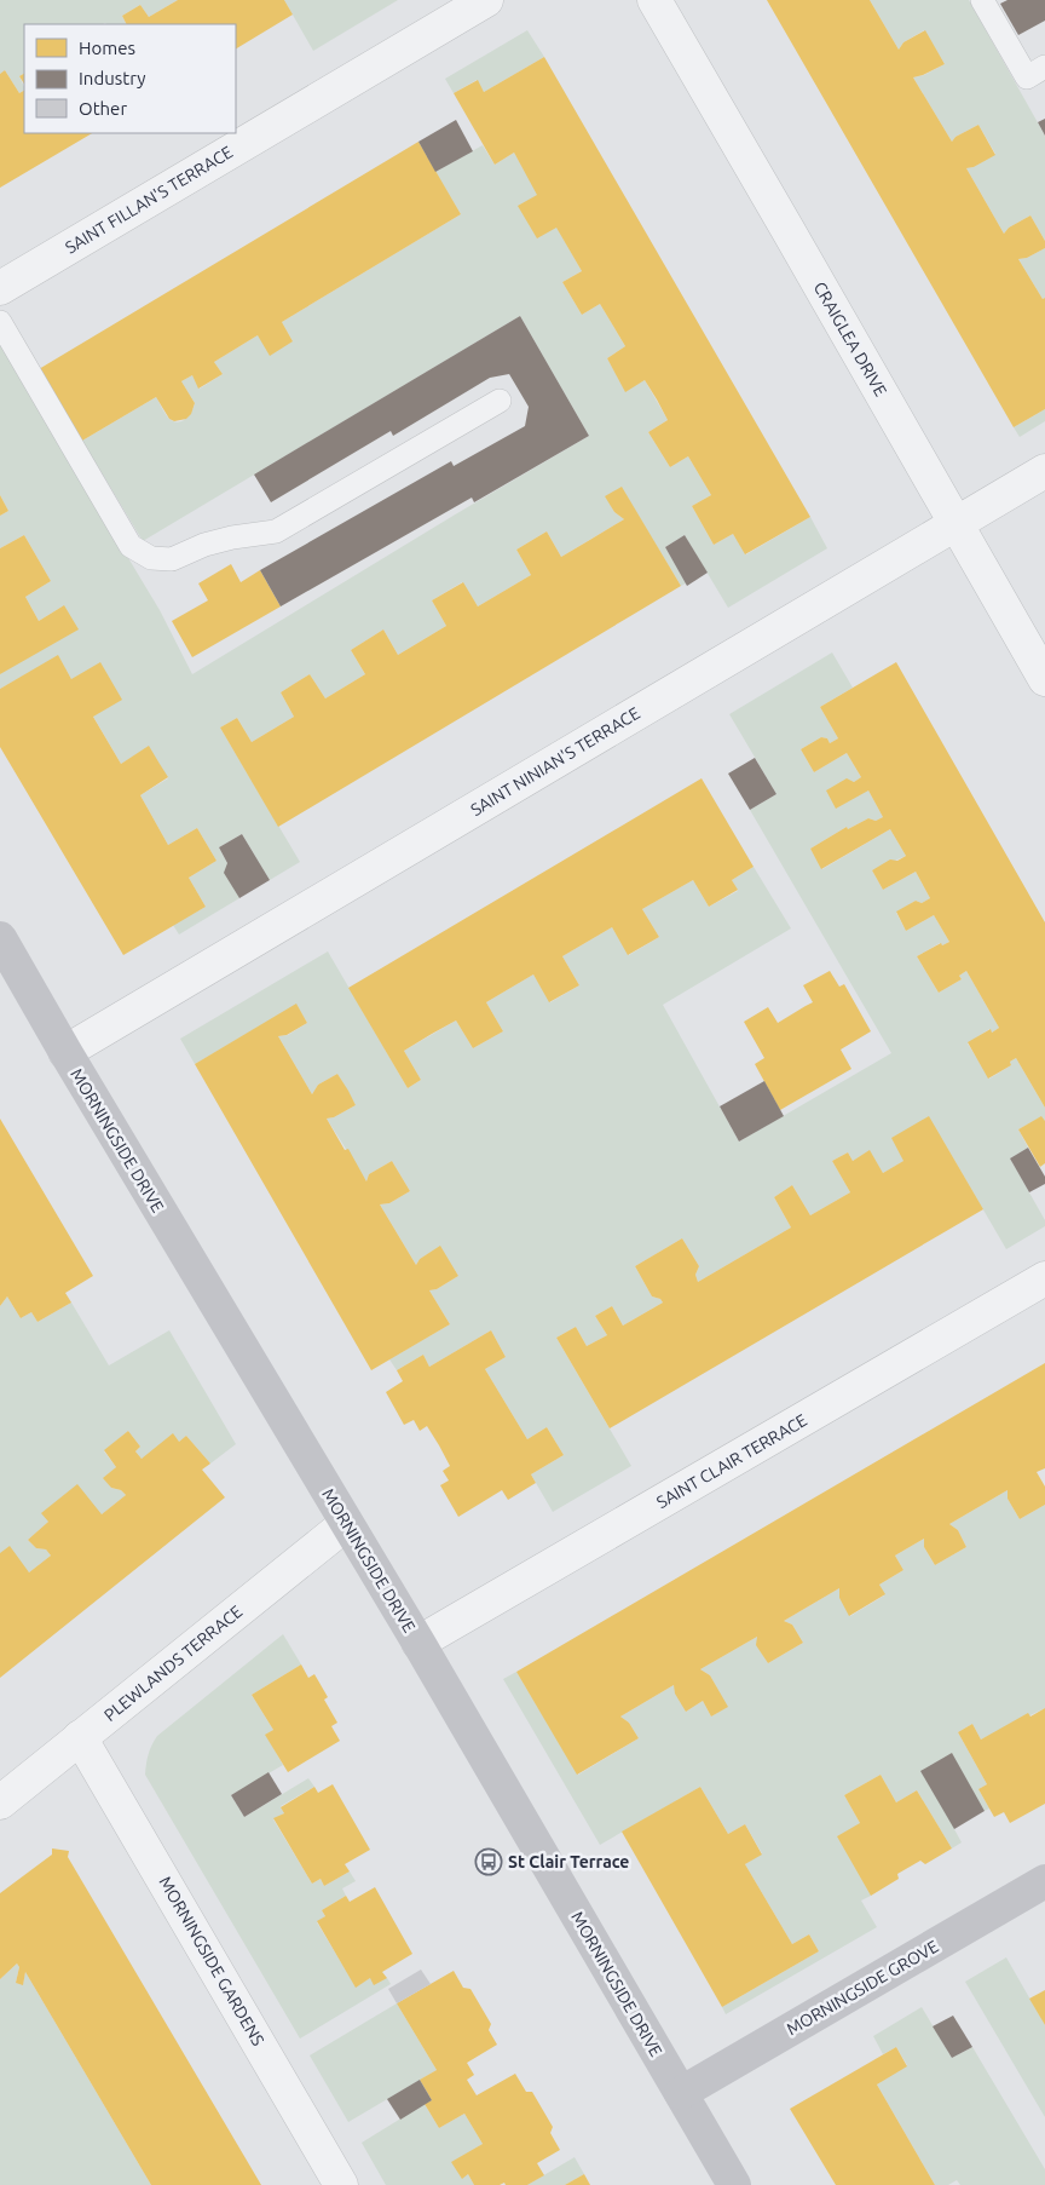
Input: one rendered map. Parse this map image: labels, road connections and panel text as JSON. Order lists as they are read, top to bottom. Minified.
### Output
{"streets":{"street":["SAINT FILLAN'S TERRACE","CRAIGLEA DRIVE","SAINT NINIAN'S TERRACE","MORNINGSIDE DRIVE","SAINT CLAIR TERRACE","PLEWLANDS TERRACE","MORNINGSIDE GARDENS","MORNINGSIDE GROVE"]},"crossings":[["CRAIGLEA DRIVE","SAINT NINIAN'S TERRACE"],["SAINT NINIAN'S TERRACE","MORNINGSIDE DRIVE"],["MORNINGSIDE DRIVE","SAINT CLAIR TERRACE"],["MORNINGSIDE DRIVE","PLEWLANDS TERRACE"],["MORNINGSIDE DRIVE","MORNINGSIDE GROVE"],["PLEWLANDS TERRACE","MORNINGSIDE GARDENS"]],"places":{"bus stop":["St Clair Terrace"]},"legend":["Homes","Industry","Other"]}
